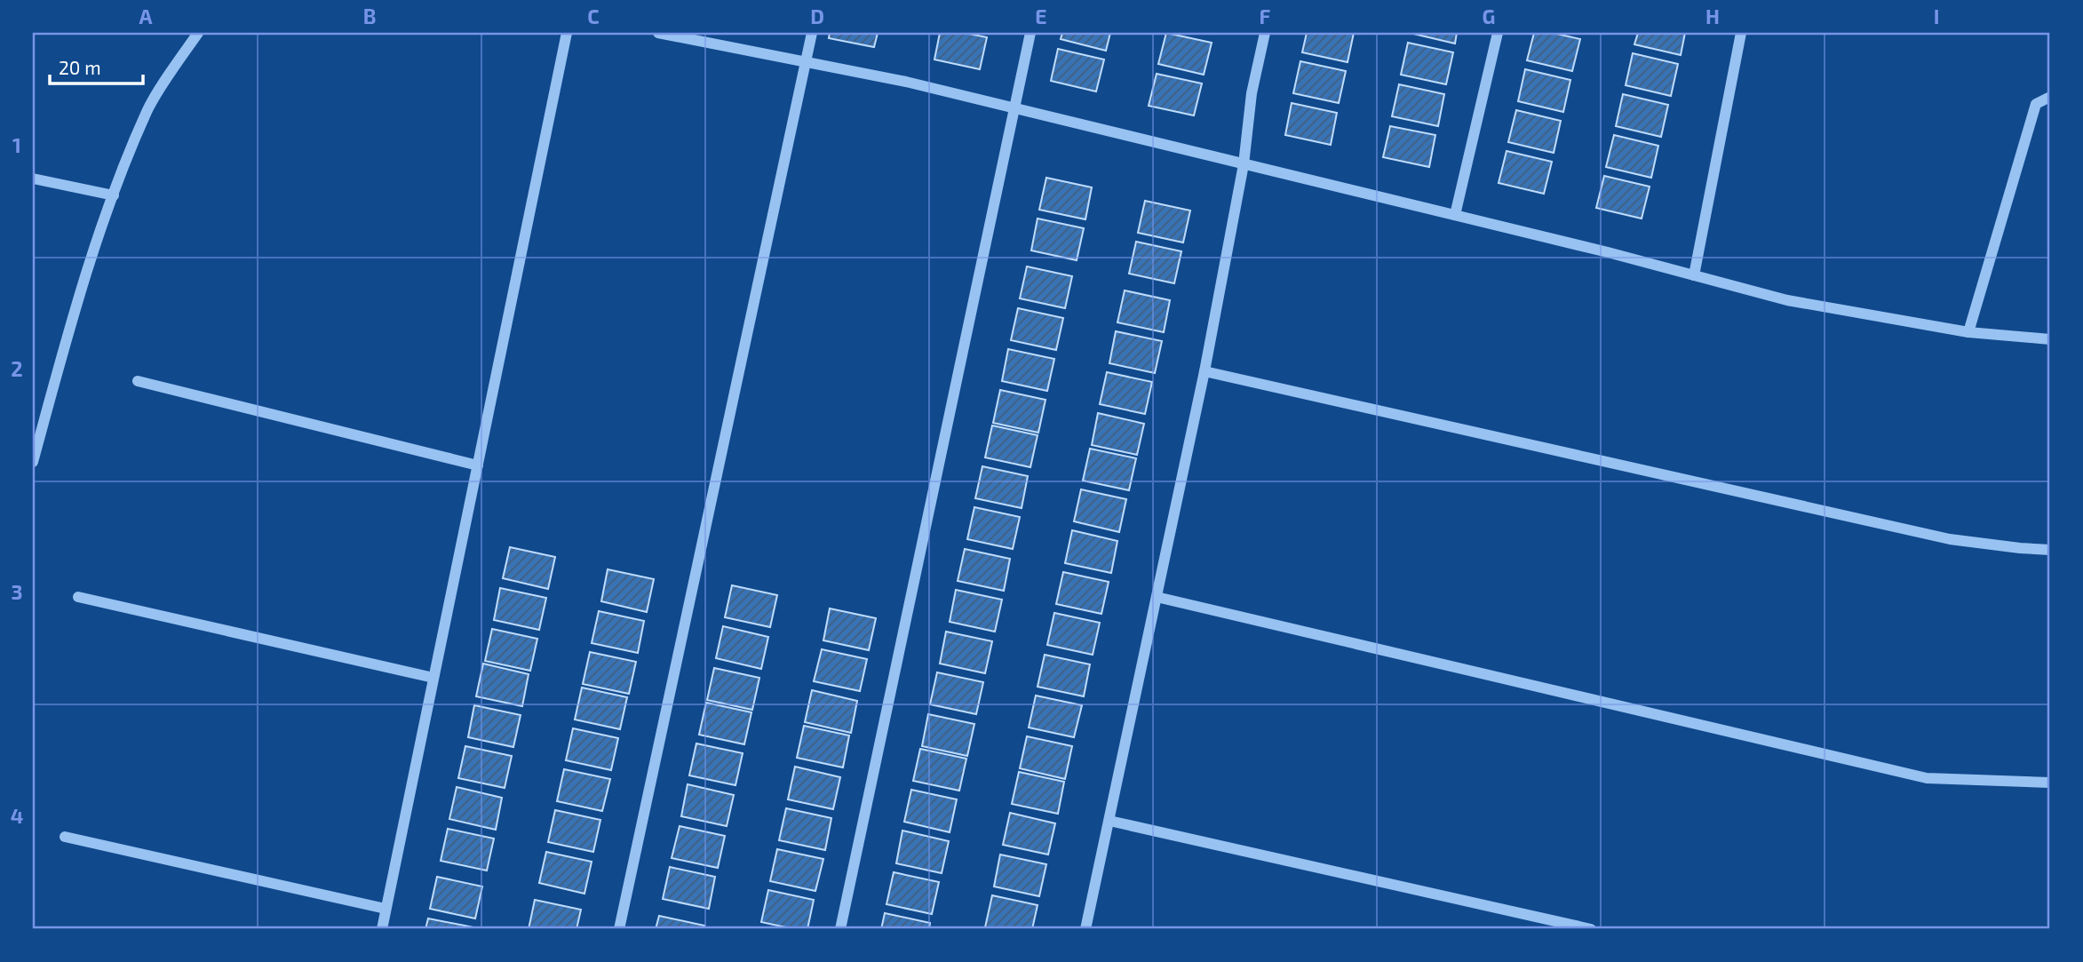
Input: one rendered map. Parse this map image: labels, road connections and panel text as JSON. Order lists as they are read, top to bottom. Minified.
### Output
{"scale_bar":"20 m","grid":{"columns":["A","B","C","D","E","F","G","H","I"],"rows":["1","2","3","4"]}}
